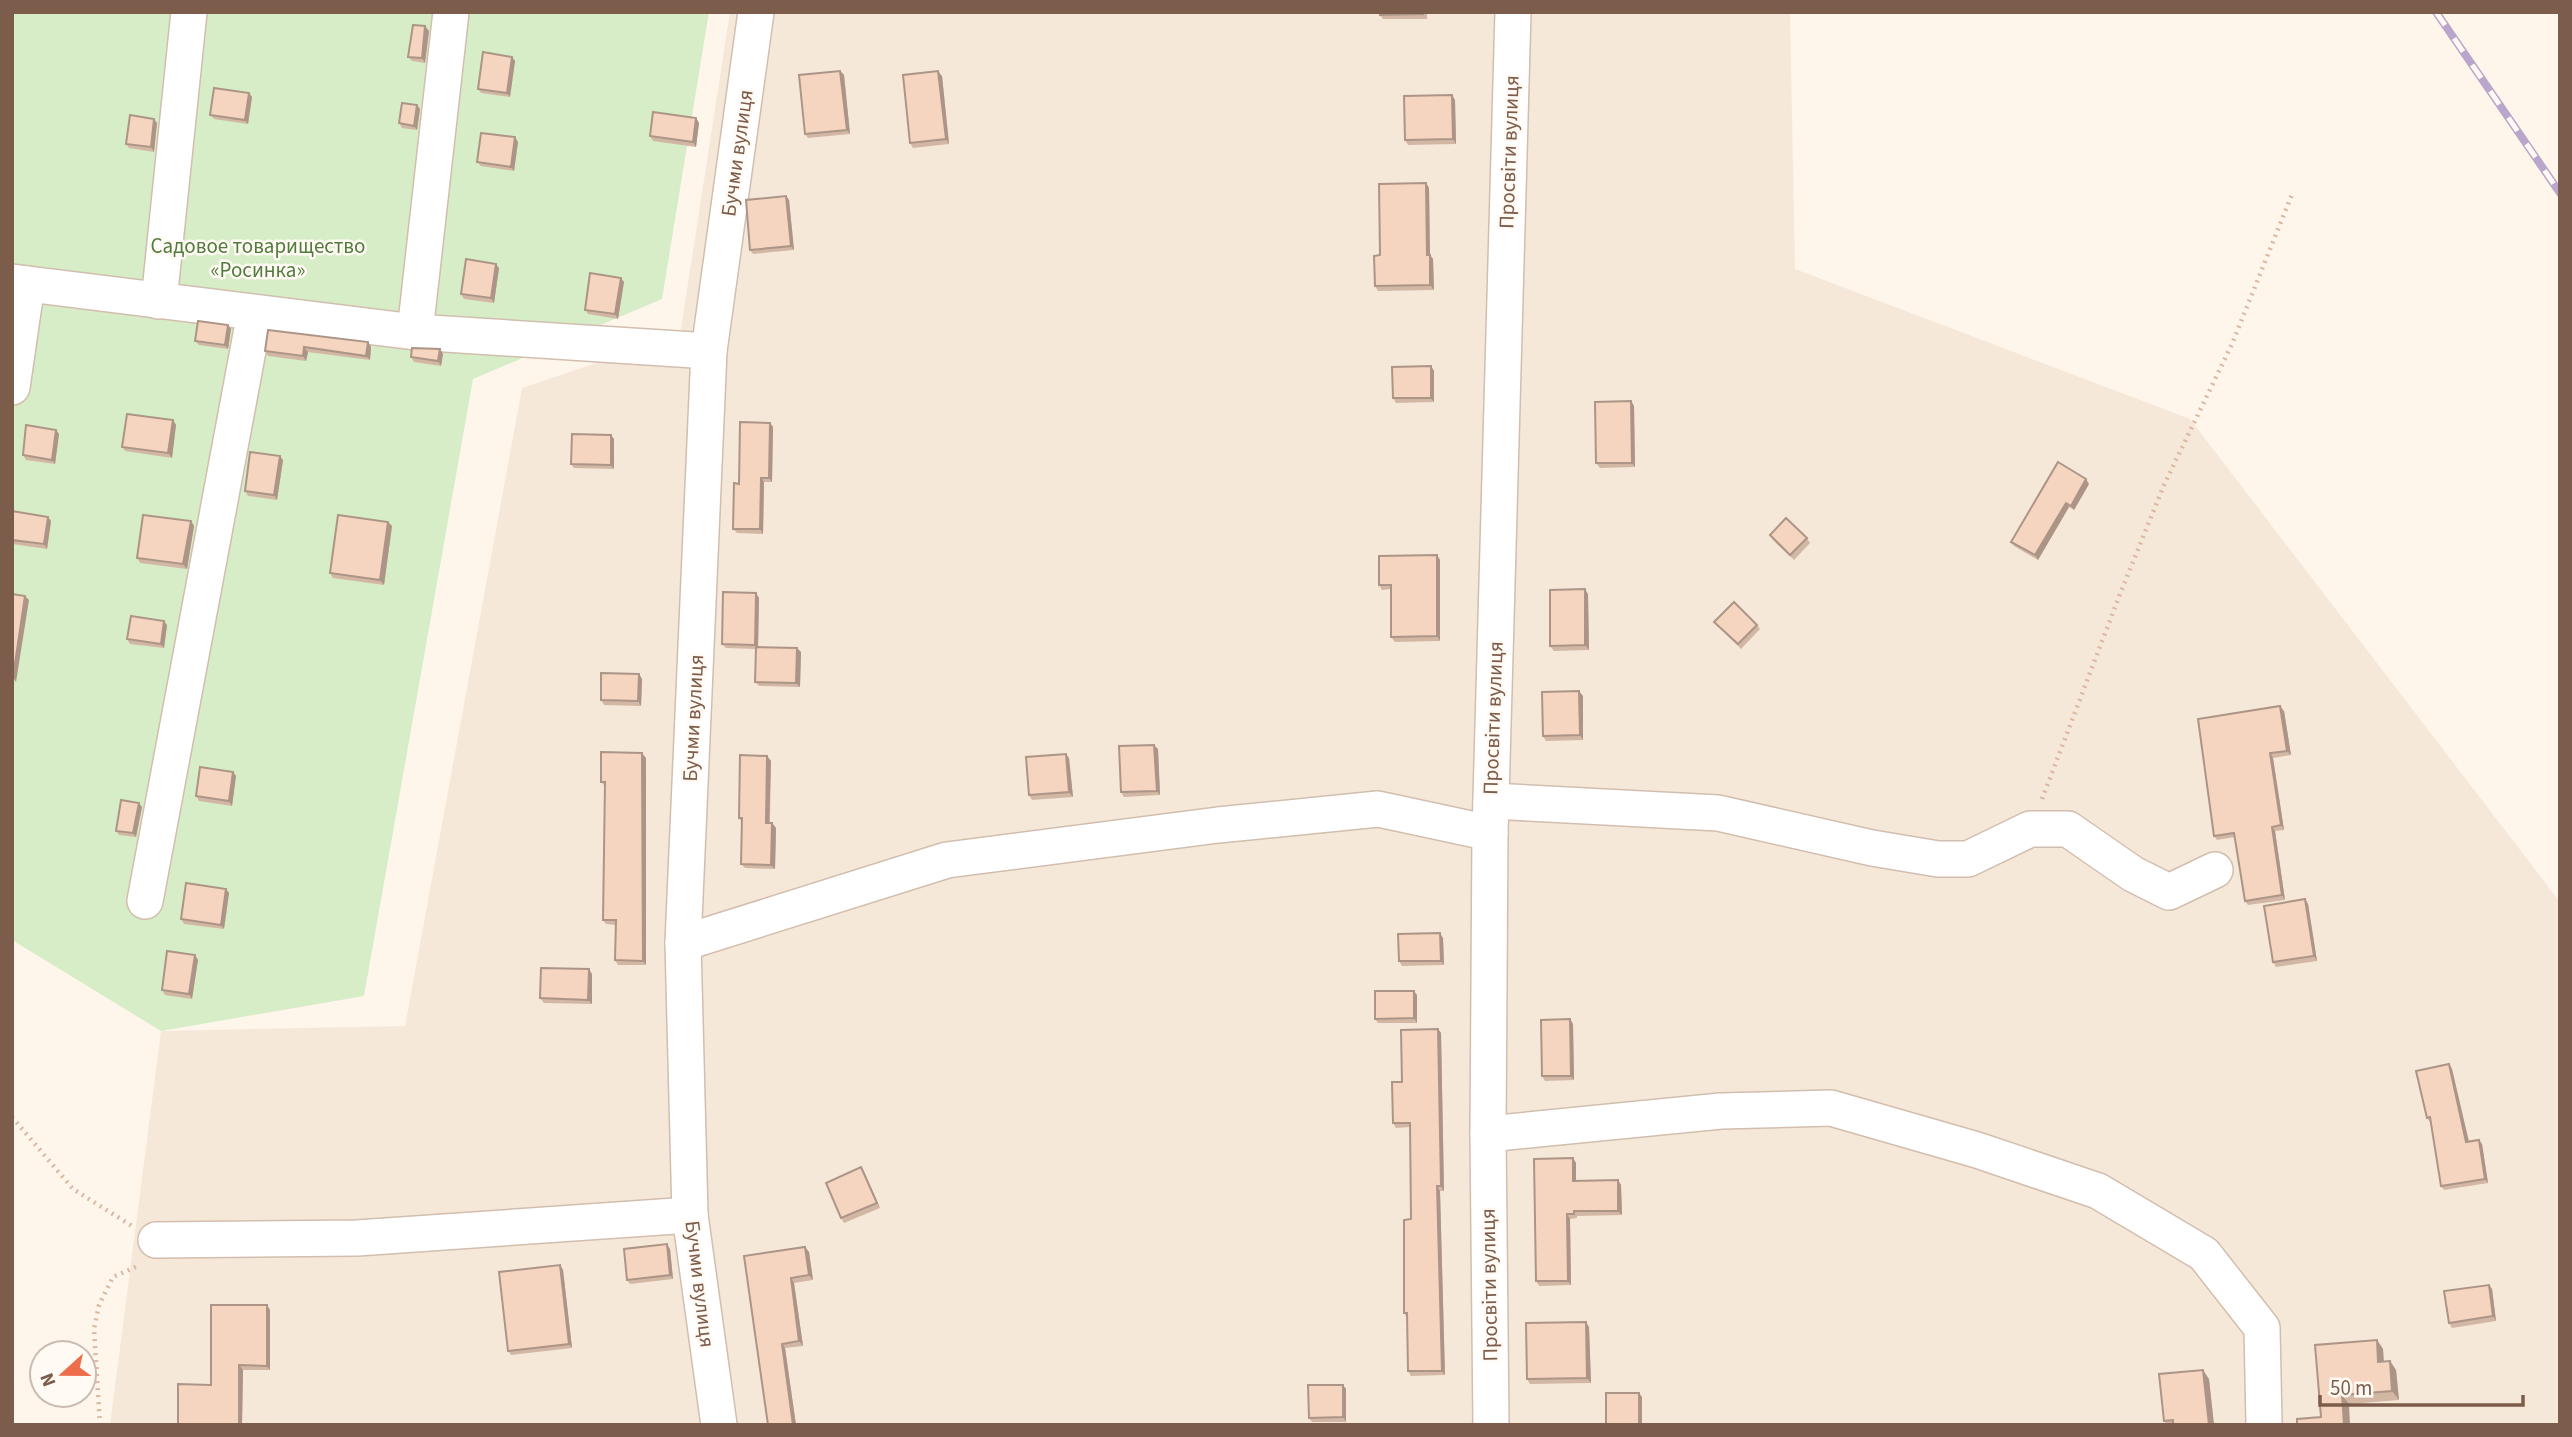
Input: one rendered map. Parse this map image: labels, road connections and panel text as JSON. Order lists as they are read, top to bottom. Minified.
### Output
{"streets":{"street":["Просвіти вулиця","Бучми вулиця"]},"parks":["Садовое товарищество «Росинка»"],"scale_bar":"50 m","north":"left"}
